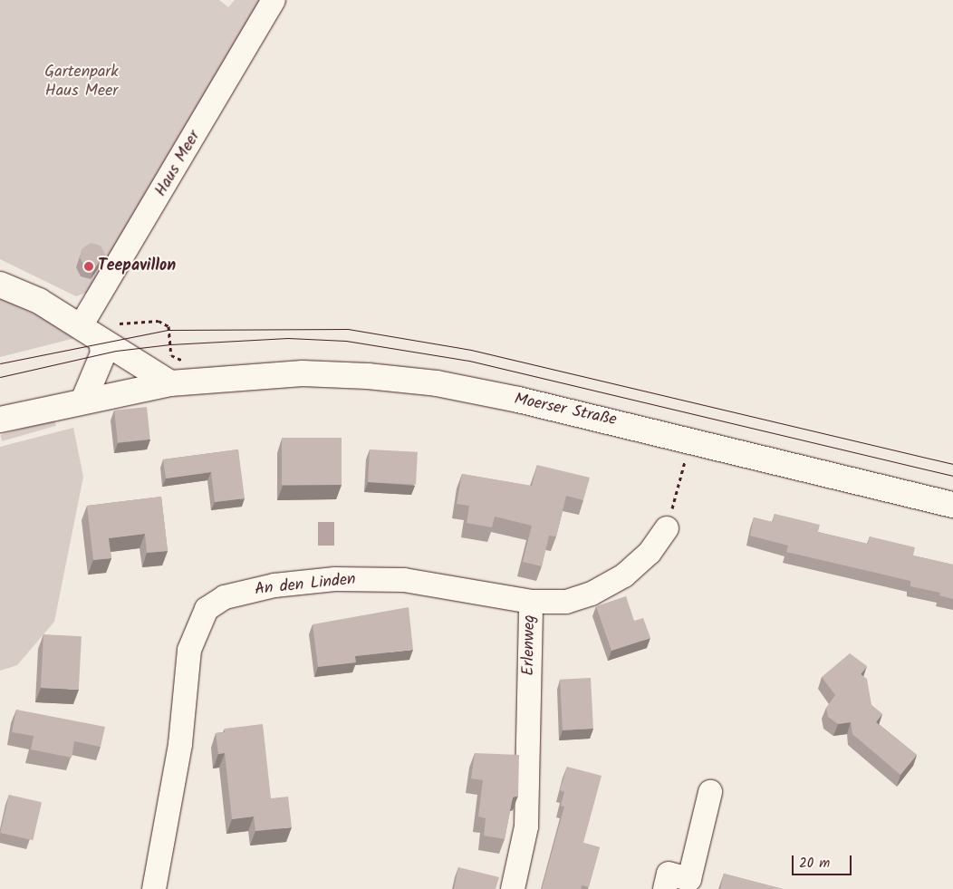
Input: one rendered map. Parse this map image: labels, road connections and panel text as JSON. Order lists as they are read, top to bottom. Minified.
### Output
{"streets":{"main road":["Moerser Straße"],"street":["Haus Meer","An den Linden","Erlenweg"]},"crossings":[["An den Linden","Erlenweg"]],"parks":["Gartenpark Haus Meer"],"places":["Teepavillon"],"scale_bar":"20 m"}
